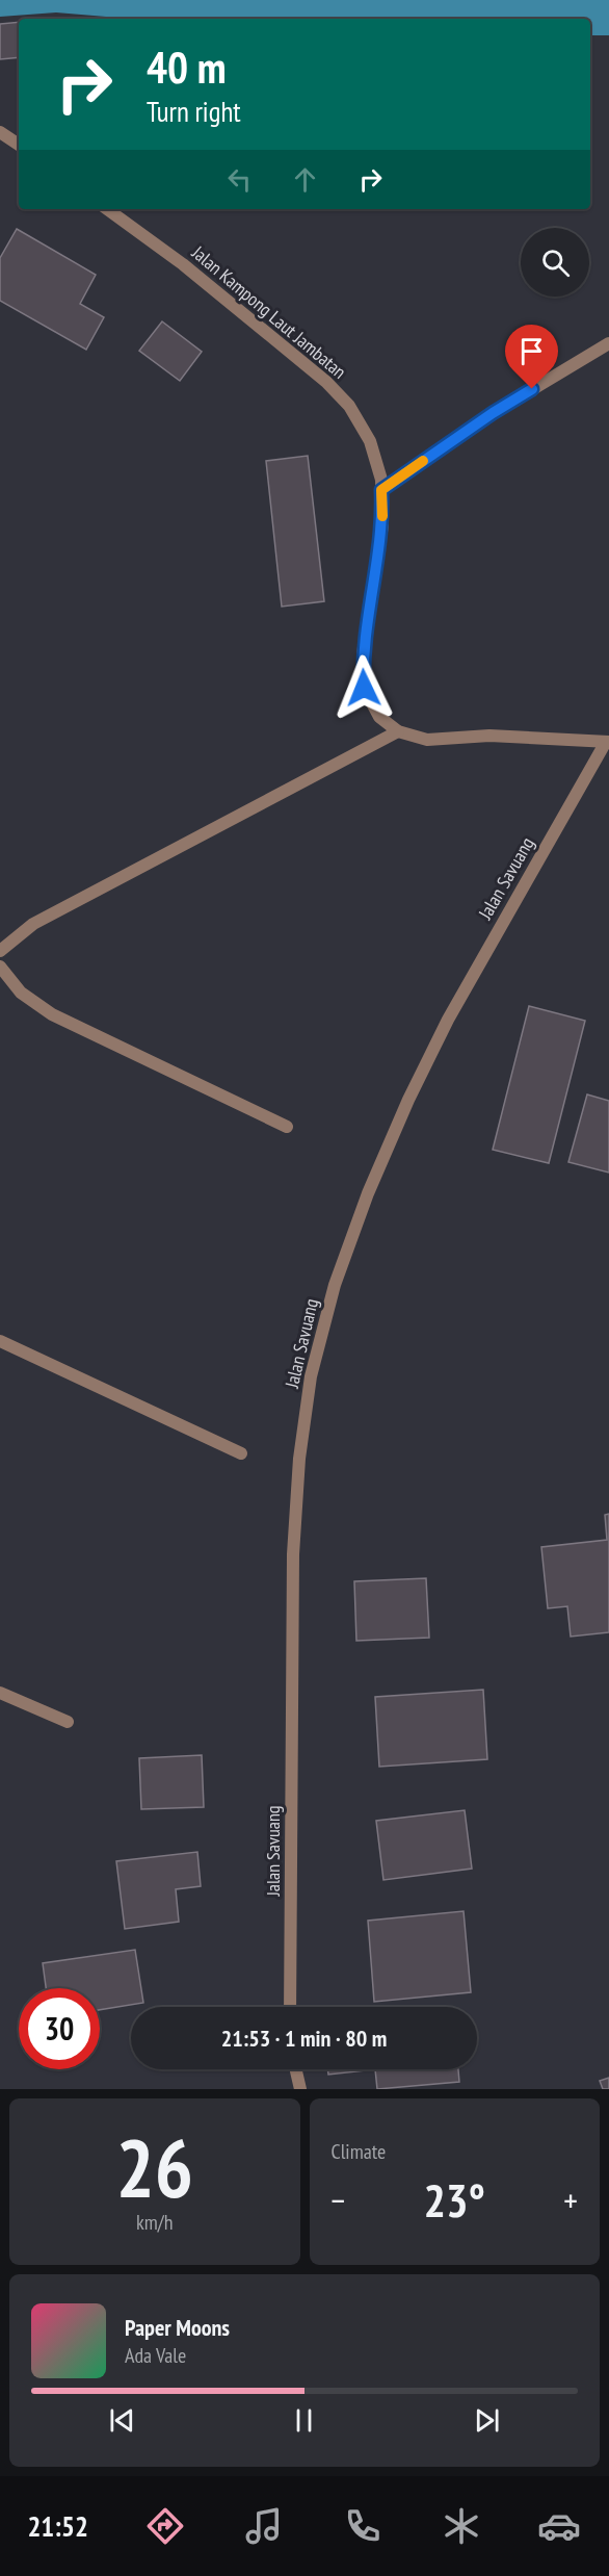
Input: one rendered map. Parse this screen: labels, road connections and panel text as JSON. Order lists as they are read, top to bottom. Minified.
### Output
{"streets":{"street":["Jalan Kampong Laut Jambatan","Jalan Savuang"]},"crossings":[["Jalan Kampong Laut Jambatan","Jalan Savuang"]],"page":{"turn":["40 m","Turn right"],"limit":"30","trip":"21:53 · 1 min · 80 m","tile":[["26","km/h"],"Climate"],"heat":["−","23°","+"],"song":["Paper Moons","Ada Vale"],"tabs":"21:52"}}
